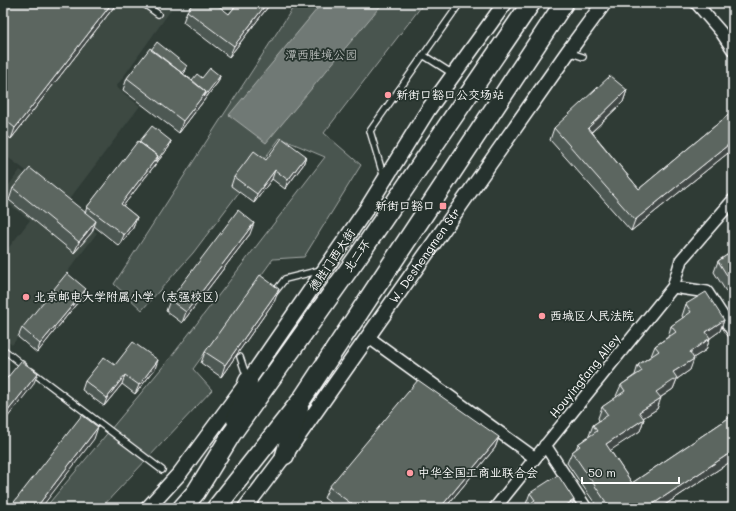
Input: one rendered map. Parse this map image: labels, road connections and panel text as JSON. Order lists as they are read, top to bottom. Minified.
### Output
{"streets":{"highway":["北二环"],"street":["W. Deshengmen Str","德胜门西大街","Houyingfang Alley"]},"parks":["潭西胜境公园"],"places":{"other":["新街口豁口公交场站","北京邮电大学附属小学（志强校区）","西城区人民法院","中华全国工商业联合会"],"transit":["新街口豁口"]},"scale_bar":"50 m"}
